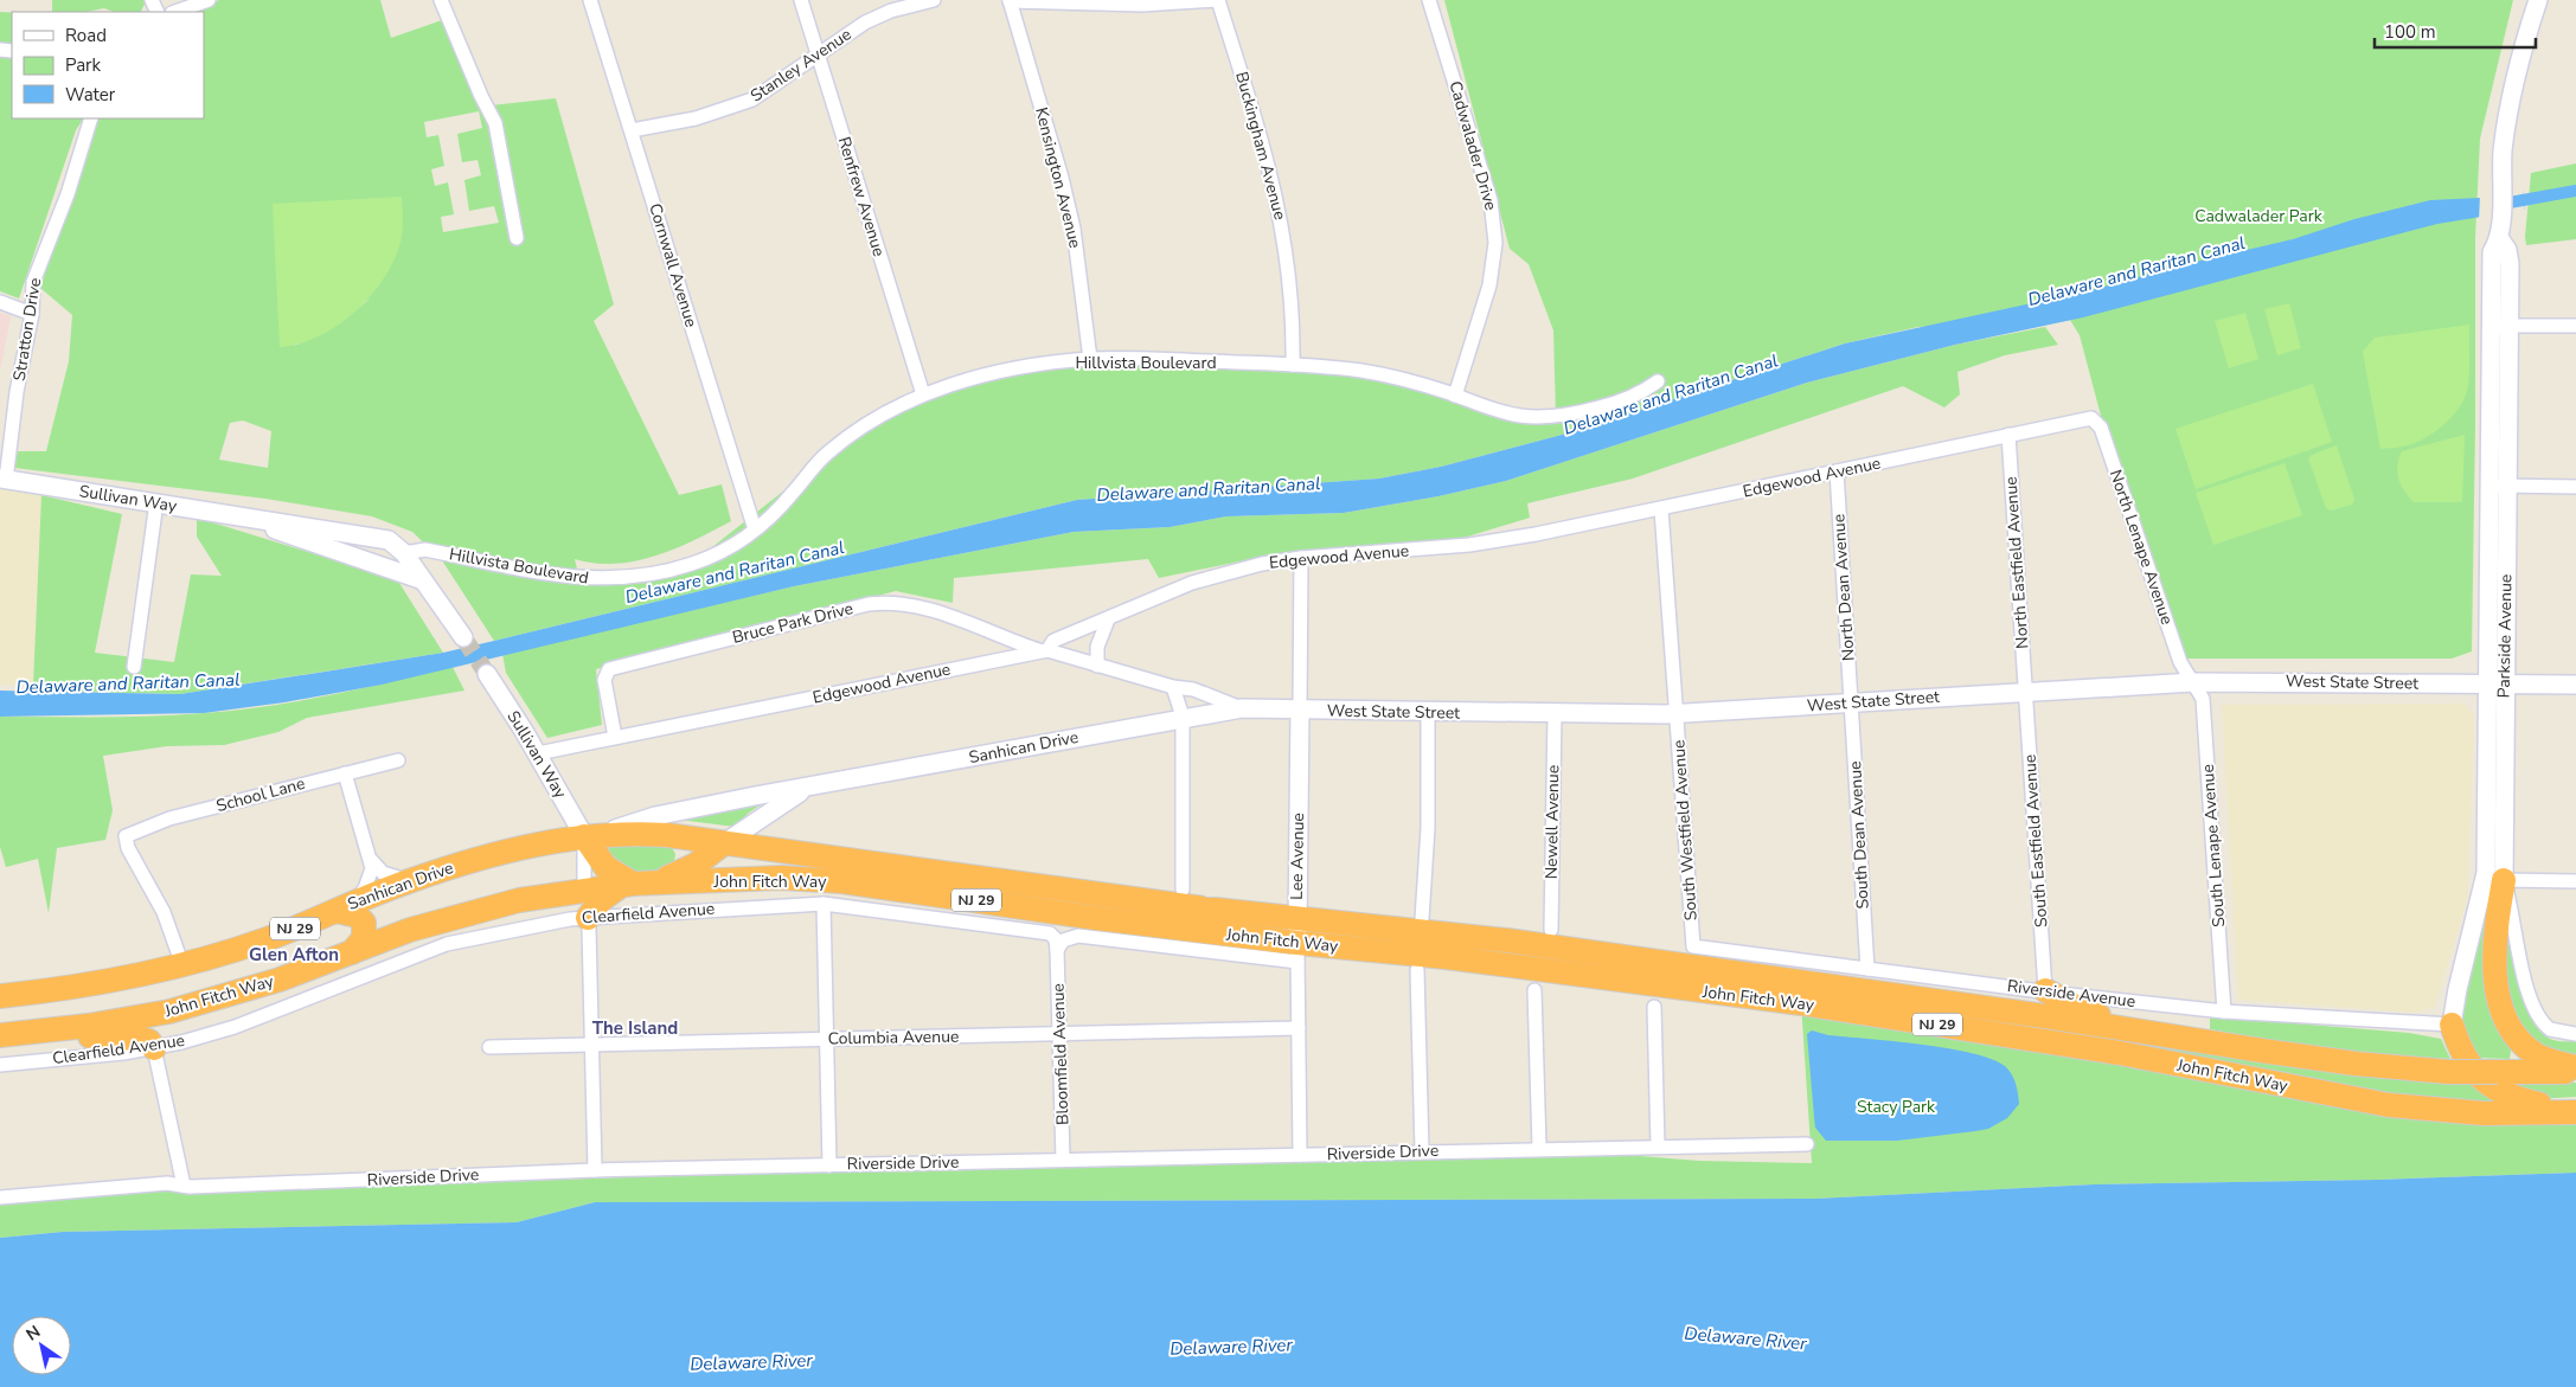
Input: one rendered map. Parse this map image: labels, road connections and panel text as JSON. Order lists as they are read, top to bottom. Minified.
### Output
{"streets":{"highway":["Sanhican Drive","John Fitch Way","NJ 29"],"main road":["Sullivan Way","Parkside Avenue","West State Street","Lee Avenue"],"street":["Stanley Avenue","Buckingham Avenue","Cadwalader Drive","Kensington Avenue","Renfrew Avenue","Cornwall Avenue","Stratton Drive","Hillvista Boulevard","Edgewood Avenue","North Lenape Avenue","North Eastfield Avenue","North Dean Avenue","Bruce Park Drive","School Lane","Newell Avenue","South Westfield Avenue","South Dean Avenue","South Eastfield Avenue","South Lenape Avenue","Clearfield Avenue","Riverside Avenue","Columbia Avenue","Bloomfield Avenue","Riverside Drive"]},"crossings":[["Stanley Avenue","Renfrew Avenue"],["Stanley Avenue","Cornwall Avenue"],["Buckingham Avenue","Hillvista Boulevard"],["Cadwalader Drive","Hillvista Boulevard"],["Kensington Avenue","Hillvista Boulevard"],["Renfrew Avenue","Hillvista Boulevard"],["Cornwall Avenue","Hillvista Boulevard"],["Stratton Drive","Sullivan Way"],["Hillvista Boulevard","Sullivan Way"],["Edgewood Avenue","Sullivan Way"],["Edgewood Avenue","North Lenape Avenue"],["Edgewood Avenue","North Eastfield Avenue"],["Edgewood Avenue","North Dean Avenue"],["Edgewood Avenue","Bruce Park Drive"],["Edgewood Avenue","West State Street"],["Edgewood Avenue","South Westfield Avenue"],["Edgewood Avenue","Lee Avenue"],["Sullivan Way","Sanhican Drive"],["Sullivan Way","John Fitch Way"],["North Lenape Avenue","West State Street"],["North Lenape Avenue","South Lenape Avenue"],["North Eastfield Avenue","West State Street"],["North Eastfield Avenue","South Eastfield Avenue"],["North Dean Avenue","West State Street"],["North Dean Avenue","South Dean Avenue"],["Bruce Park Drive","West State Street"],["Parkside Avenue","West State Street"],["Parkside Avenue","Riverside Avenue"],["West State Street","Sanhican Drive"],["West State Street","Newell Avenue"],["West State Street","South Westfield Avenue"],["West State Street","South Dean Avenue"],["West State Street","South Eastfield Avenue"],["West State Street","South Lenape Avenue"],["West State Street","Lee Avenue"],["Sanhican Drive","School Lane"],["Sanhican Drive","John Fitch Way"],["South Westfield Avenue","Riverside Avenue"],["South Dean Avenue","Riverside Avenue"],["South Eastfield Avenue","Riverside Avenue"],["South Lenape Avenue","Riverside Avenue"],["Lee Avenue","John Fitch Way"],["Lee Avenue","Columbia Avenue"],["Lee Avenue","Riverside Drive"],["Clearfield Avenue","Bloomfield Avenue"],["Columbia Avenue","Bloomfield Avenue"],["Bloomfield Avenue","Riverside Drive"]],"districts":["Glen Afton","The Island"],"water":["Delaware and Raritan Canal","Delaware River"],"parks":["Cadwalader Park","Stacy Park"],"legend":["Road","Park","Water"],"scale_bar":"100 m","north":"top left"}
